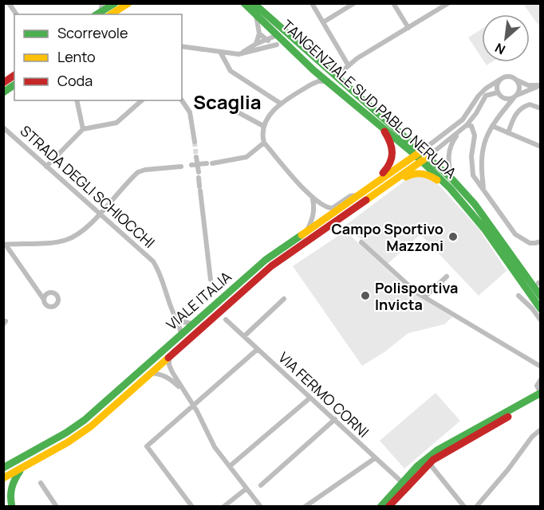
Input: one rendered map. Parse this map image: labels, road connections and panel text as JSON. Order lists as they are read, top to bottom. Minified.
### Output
{"streets":{"main road":["TANGENZIALE SUD PABLO NERUDA","VIALE ITALIA"],"street":["STRADA DEGLI SCHIOCCHI","VIA FERMO CORNI"]},"crossings":[["TANGENZIALE SUD PABLO NERUDA","VIALE ITALIA"],["STRADA DEGLI SCHIOCCHI","VIALE ITALIA"]],"districts":["Scaglia"],"places":["Campo Sportivo Mazzoni","Polisportiva Invicta"],"legend":["Scorrevole","Lento","Coda"],"north":"bottom left"}
